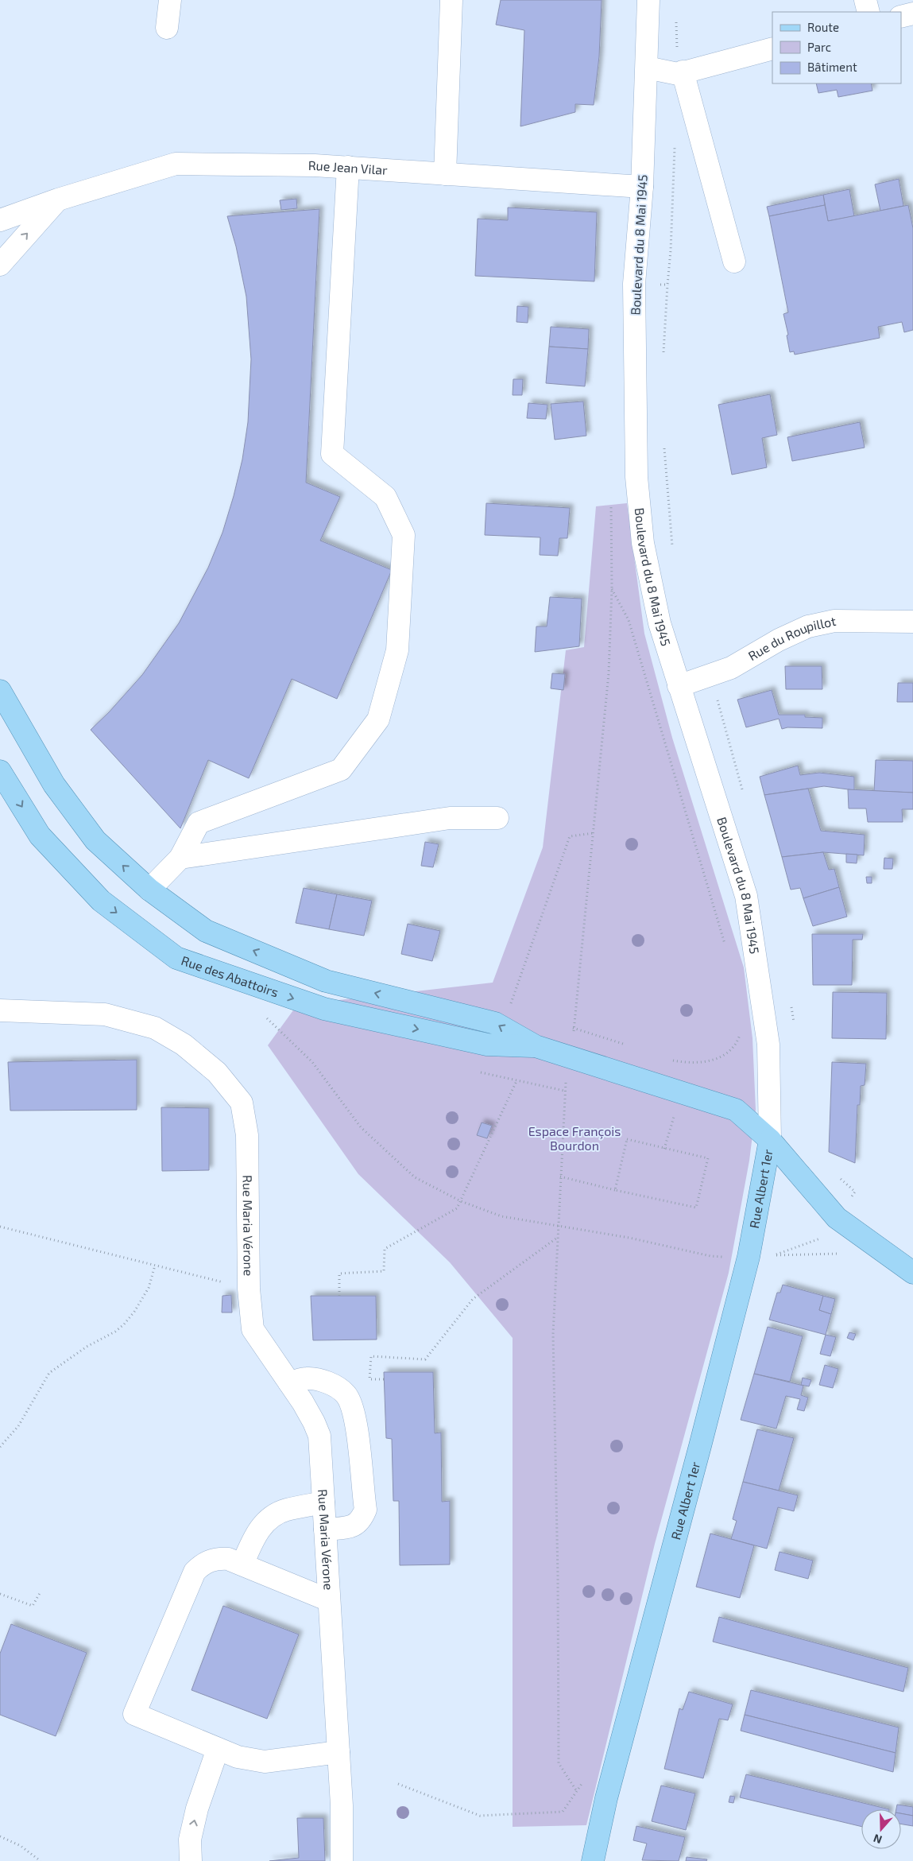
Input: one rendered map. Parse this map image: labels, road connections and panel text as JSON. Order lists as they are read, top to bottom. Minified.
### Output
{"streets":{"main road":["Rue des Abattoirs","Rue Albert 1er"],"street":["Rue Jean Vilar","Boulevard du 8 Mai 1945","Rue du Roupillot","Rue Maria Vérone"]},"crossings":[["Rue Jean Vilar","Boulevard du 8 Mai 1945"],["Boulevard du 8 Mai 1945","Rue du Roupillot"],["Boulevard du 8 Mai 1945","Rue Albert 1er"]],"parks":["Espace François Bourdon"],"legend":["Route","Parc","Bâtiment"],"north":"bottom"}
